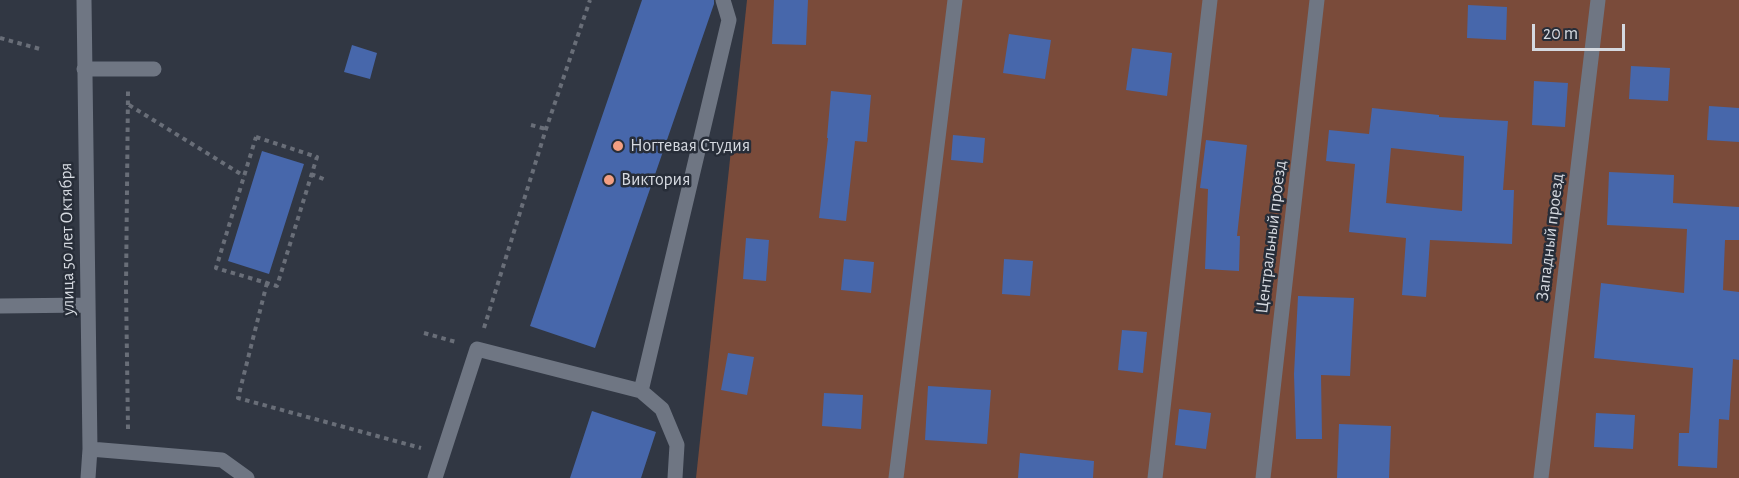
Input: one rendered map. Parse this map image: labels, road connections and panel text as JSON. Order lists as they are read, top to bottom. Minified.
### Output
{"streets":{"street":["Центральный проезд","Западный проезд","улица 50 лет Октября"]},"places":["Ногтевая Студия","Виктория"],"scale_bar":"20 m"}
